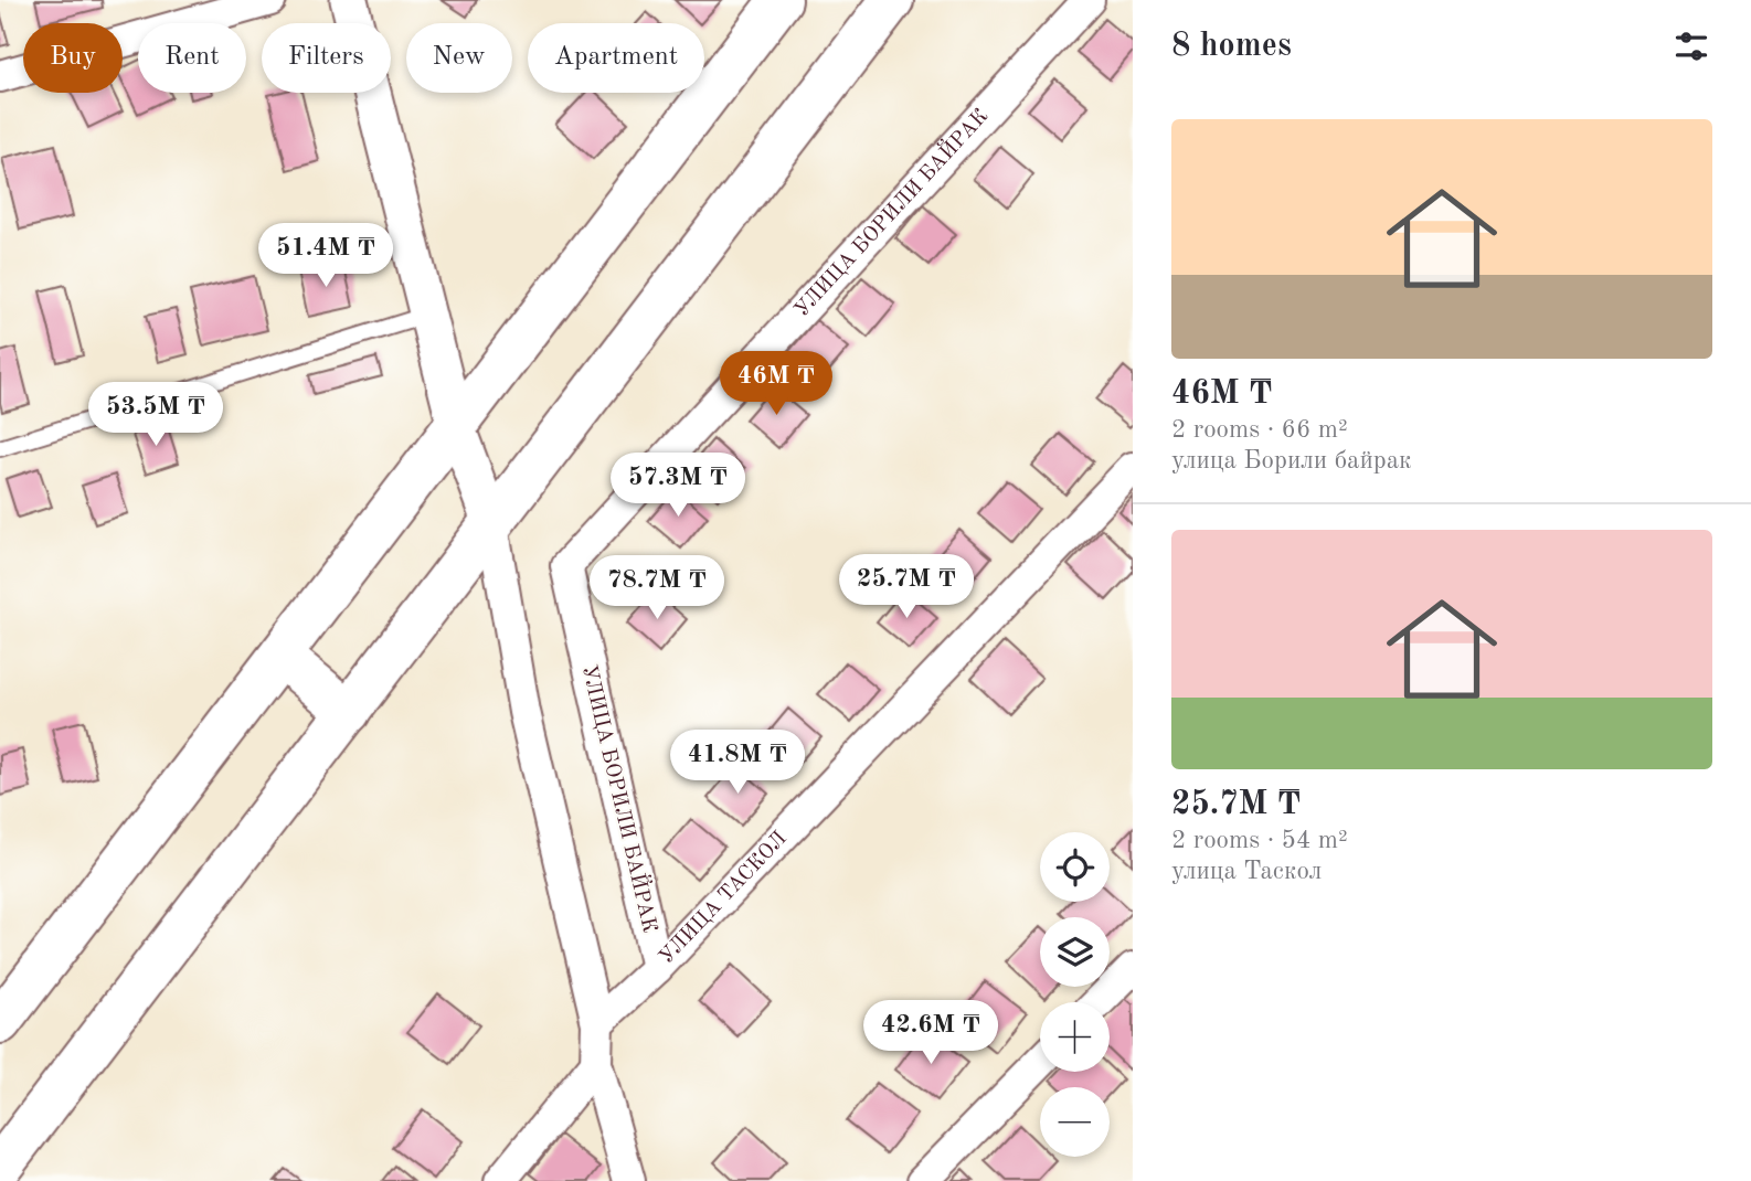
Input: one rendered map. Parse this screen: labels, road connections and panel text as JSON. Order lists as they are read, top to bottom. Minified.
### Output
{"streets":{"street":["УЛИЦА БОРИЛИ БАЙРАК","УЛИЦА ТАСКОЛ"]},"crossings":[["УЛИЦА БОРИЛИ БАЙРАК","УЛИЦА ТАСКОЛ"]],"page":{"heading":"8 homes","chip":["Buy","Rent","Filters","New","Apartment"],"list":[{"name":"46M ₸","note":"2 rooms · 66 m² · улица Борили байрак"},{"name":"25.7M ₸","note":"2 rooms · 54 m² · улица Таскол"}],"price":["51.4M ₸","46M ₸","53.5M ₸","57.3M ₸","25.7M ₸","78.7M ₸","41.8M ₸","42.6M ₸"],"map_buttons":["+","−"]}}
